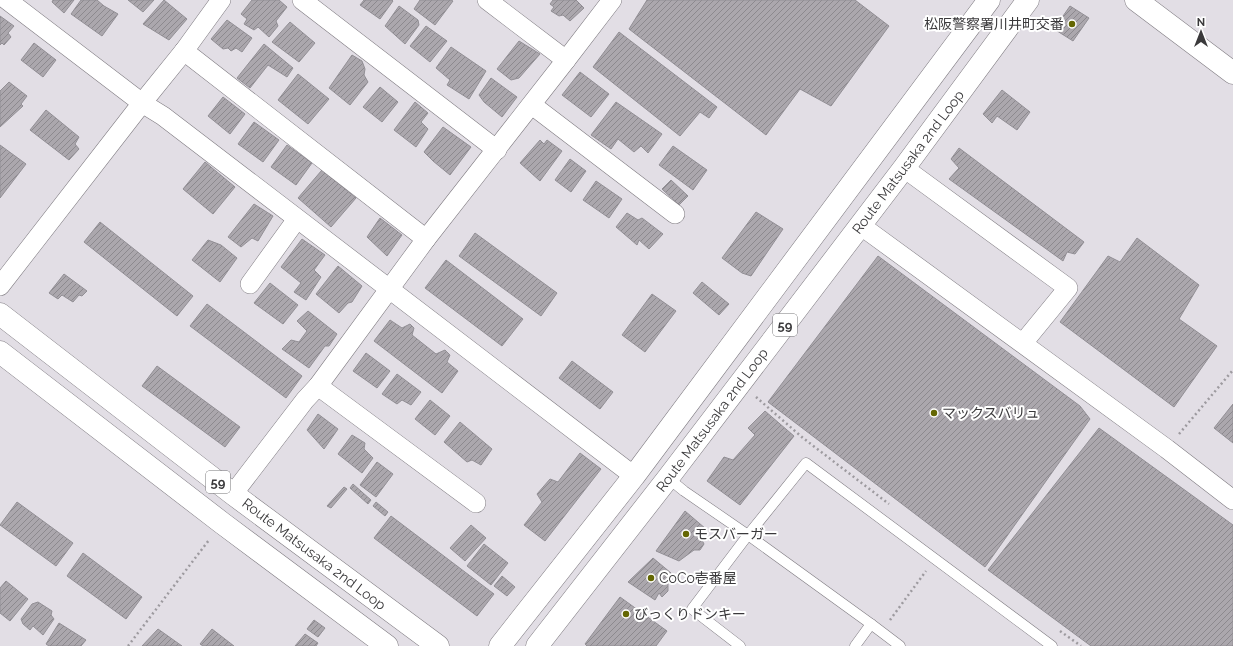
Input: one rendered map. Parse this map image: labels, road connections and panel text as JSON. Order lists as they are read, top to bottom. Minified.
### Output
{"streets":{"main road":["Route Matsusaka 2nd Loop","59"]},"places":["松阪警察署川井町交番","マックスバリュ","モスバーガー","CoCo壱番屋","びっくりドンキー"],"north":"top"}
